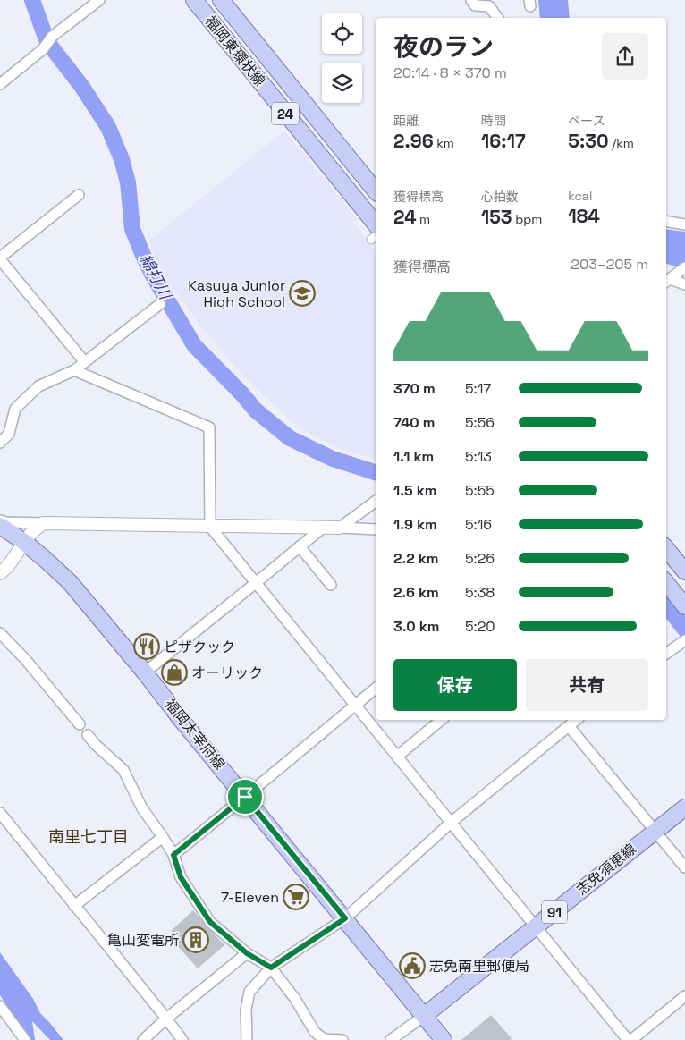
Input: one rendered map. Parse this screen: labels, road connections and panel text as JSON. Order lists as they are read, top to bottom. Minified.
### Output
{"streets":{"main road":["福岡東環状線","24","福岡太宰府線","志免須恵線","91"]},"crossings":[["福岡太宰府線","志免須恵線"]],"districts":["南里七丁目"],"water":["綿打川"],"places":{"school or university":["Kasuya Junior High School"],"restaurant":["ピザクック"],"shop":["オーリック"],"supermarket":["7-Eleven"],"building":["亀山変電所"],"public building":["志免南里郵便局"]},"page":{"heading":["夜のラン","20:14 · 8 × 370 m"],"stats":[["距離","2.96 km"],["時間","16:17"],["ペース","5:30 /km"],["獲得標高","24 m"],["心拍数","153 bpm"],["kcal","184"]],"chart":["獲得標高","203–205 m"],"list":[{"name":"370 m","note":"5:17"},{"name":"740 m","note":"5:56"},{"name":"1.1 km","note":"5:13"},{"name":"1.5 km","note":"5:55"},{"name":"1.9 km","note":"5:16"},{"name":"2.2 km","note":"5:26"},{"name":"2.6 km","note":"5:38"},{"name":"3.0 km","note":"5:20"}],"buttons":["保存","共有"]}}
